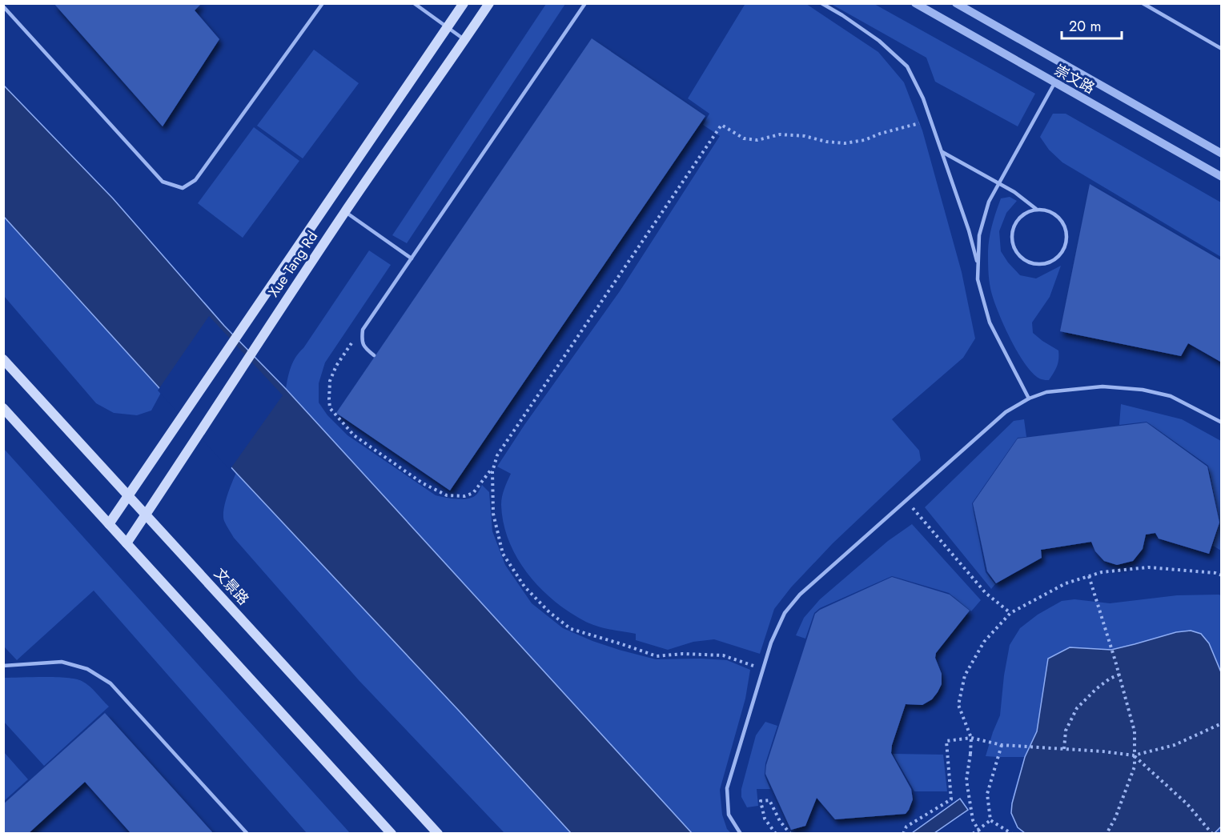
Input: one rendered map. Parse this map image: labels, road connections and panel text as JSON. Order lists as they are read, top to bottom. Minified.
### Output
{"streets":{"main road":["Xue Tang Rd","文景路"],"street":["崇文路"]},"crossings":[["Xue Tang Rd","文景路"]],"scale_bar":"20 m"}
